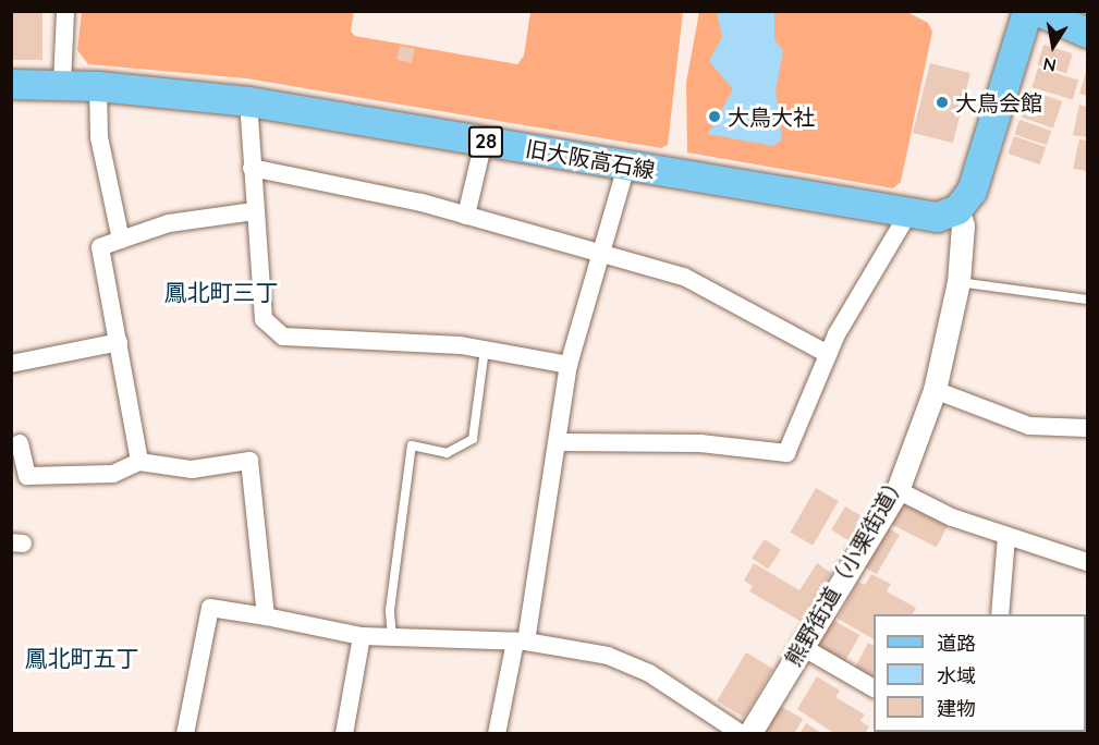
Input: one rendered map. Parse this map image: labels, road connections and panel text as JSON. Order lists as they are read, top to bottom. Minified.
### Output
{"streets":{"main road":["28","旧大阪高石線"],"street":["熊野街道（小栗街道）"]},"crossings":[["旧大阪高石線","熊野街道（小栗街道）"]],"districts":["鳳北町三丁","鳳北町五丁"],"places":["大鳥会館","大鳥大社"],"legend":["道路","水域","建物"],"north":"bottom"}
